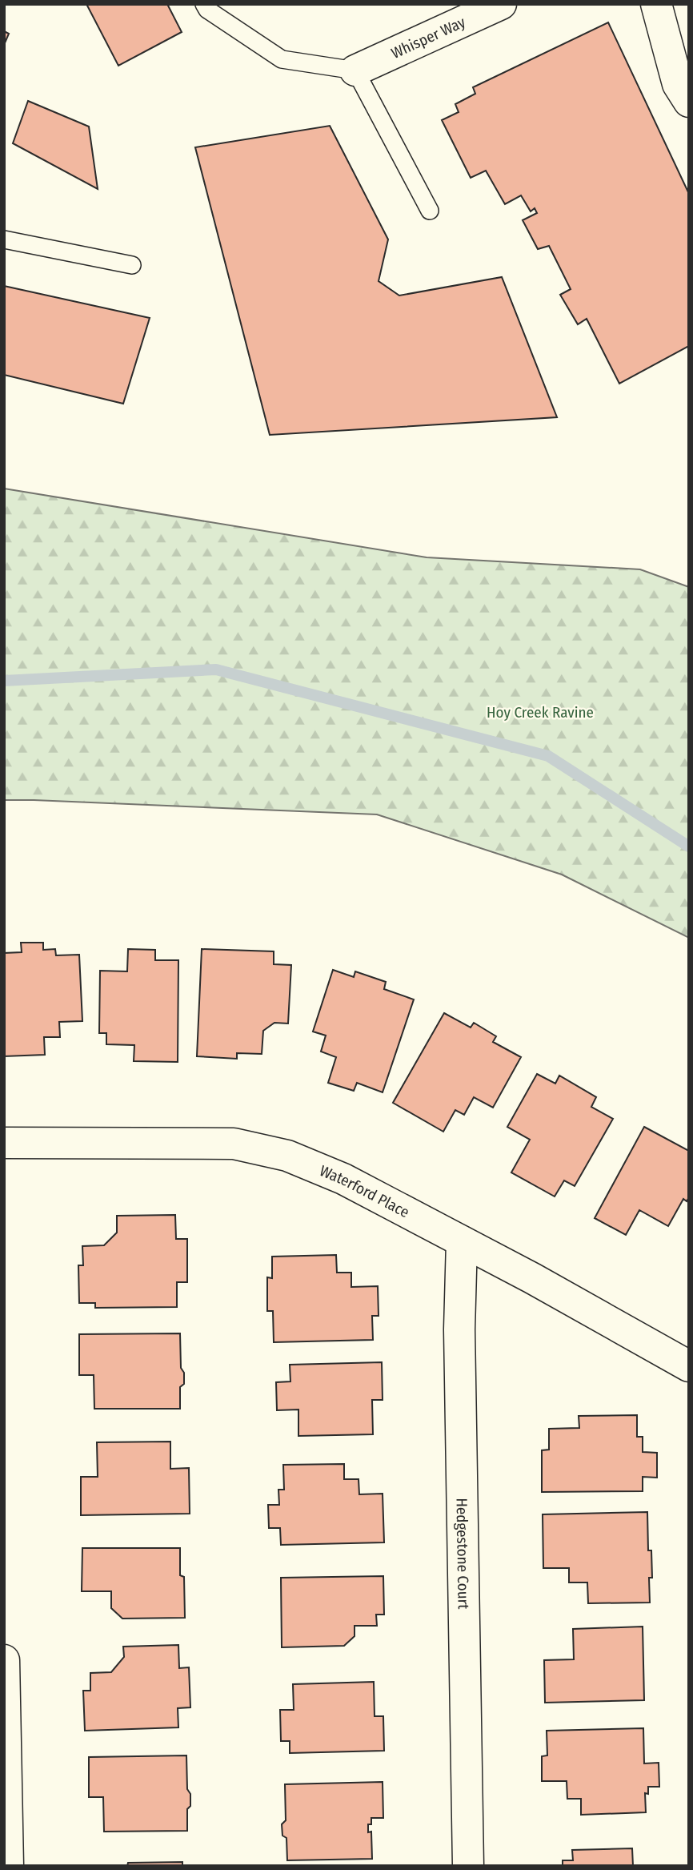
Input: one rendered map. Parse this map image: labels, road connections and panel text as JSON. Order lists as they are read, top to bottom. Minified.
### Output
{"streets":{"street":["Whisper Way","Waterford Place","Hedgestone Court"]},"crossings":[["Waterford Place","Hedgestone Court"]],"parks":["Hoy Creek Ravine"]}
